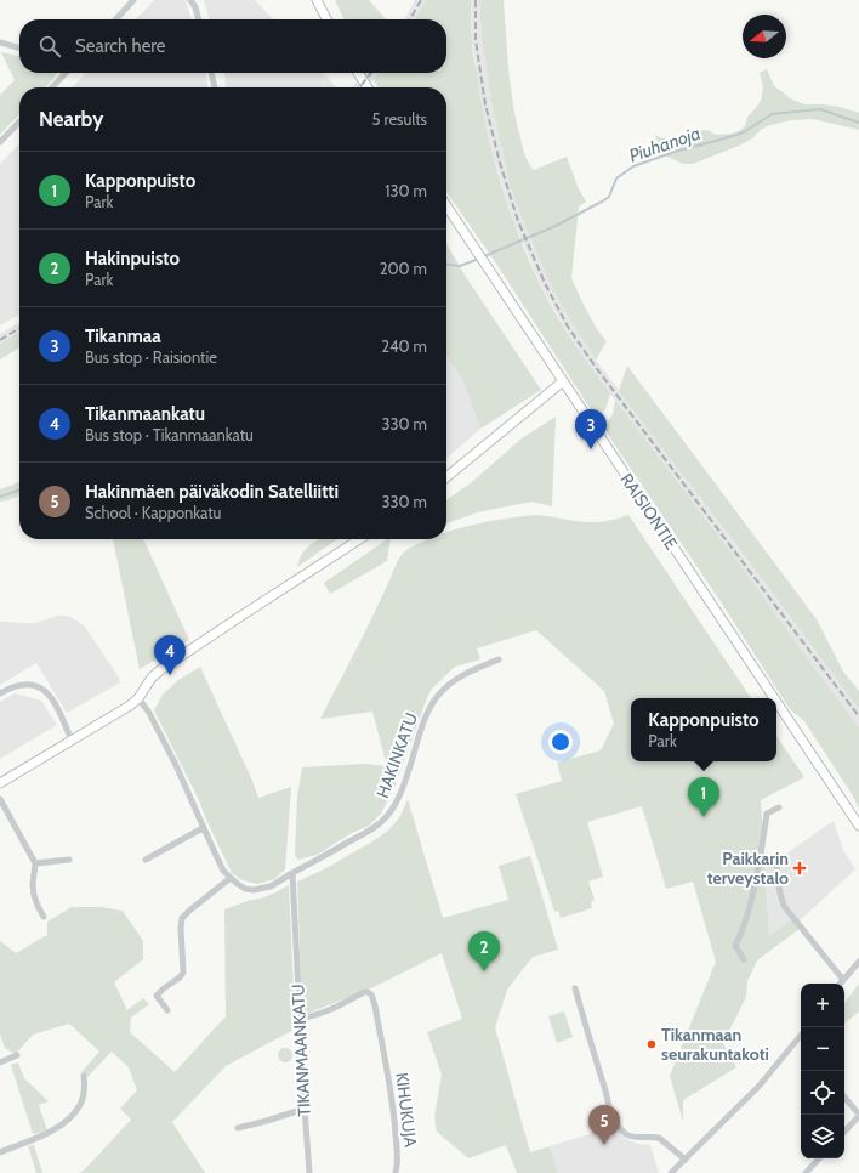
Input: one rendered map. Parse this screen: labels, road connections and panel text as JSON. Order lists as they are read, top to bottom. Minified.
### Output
{"streets":{"main road":["RAISIONTIE"],"street":["HAKINKATU","TIKANMAANKATU","KIHUKUJA"]},"crossings":[["HAKINKATU","TIKANMAANKATU"],["TIKANMAANKATU","KIHUKUJA"]],"water":["Piuhanoja"],"places":{"health":["Paikkarin terveystalo"],"other":["Tikanmaan seurakuntakoti"]},"north":"left","page":{"search":"Search here","heading":["Nearby","5 results"],"list":[{"mark":"1","name":"Kapponpuisto","note":"Park","value":"130 m"},{"mark":"2","name":"Hakinpuisto","note":"Park","value":"200 m"},{"mark":"3","name":"Tikanmaa","note":"Bus stop · Raisiontie","value":"240 m"},{"mark":"4","name":"Tikanmaankatu","note":"Bus stop · Tikanmaankatu","value":"330 m"},{"mark":"5","name":"Hakinmäen päiväkodin Satelliitti","note":"School · Kapponkatu","value":"330 m"}],"pins":["3","4","1","2","5"],"popup":["Kapponpuisto","Park"],"map_buttons":["+","−"]}}
